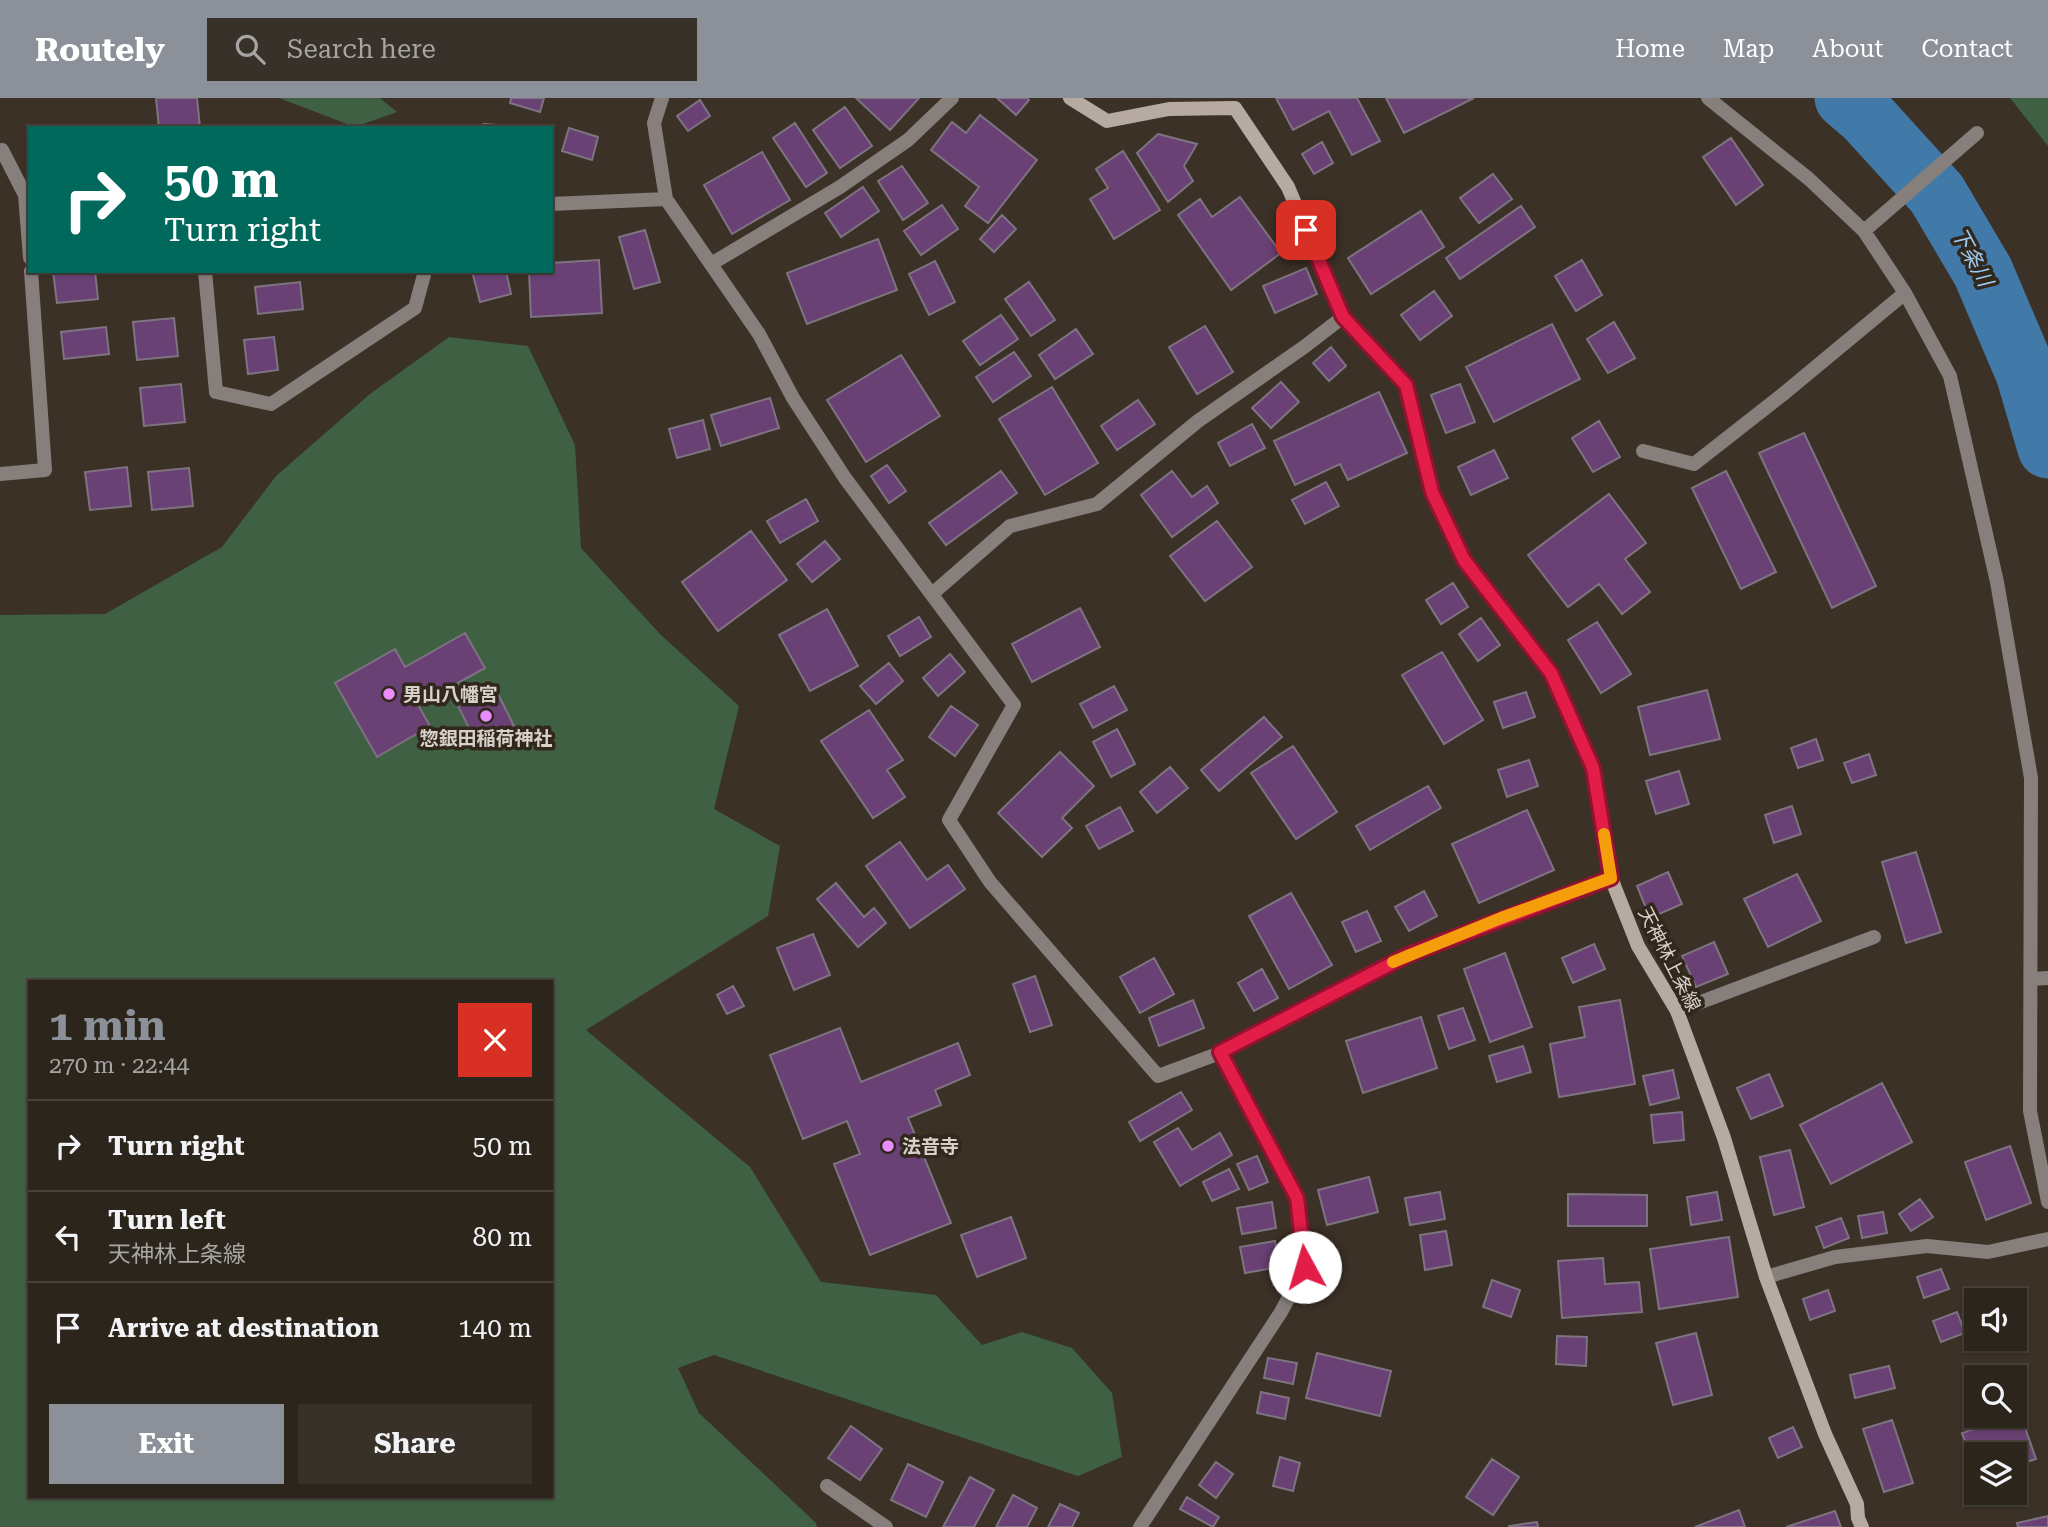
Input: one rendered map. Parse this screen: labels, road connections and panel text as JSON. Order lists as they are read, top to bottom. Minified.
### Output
{"streets":{"main road":["天神林上条線"]},"water":["下条川"],"places":["男山八幡宮","惣銀田稲荷神社","法音寺"],"page":{"header":"Routely","search":"Search here","nav":["Home","Map","About","Contact"],"turn":["50 m","Turn right"],"heading":["1 min","270 m · 22:44"],"list":[{"name":"Turn right","value":"50 m"},{"name":"Turn left","note":"天神林上条線","value":"80 m"},{"name":"Arrive at destination","value":"140 m"}],"buttons":["Exit","Share"]}}
